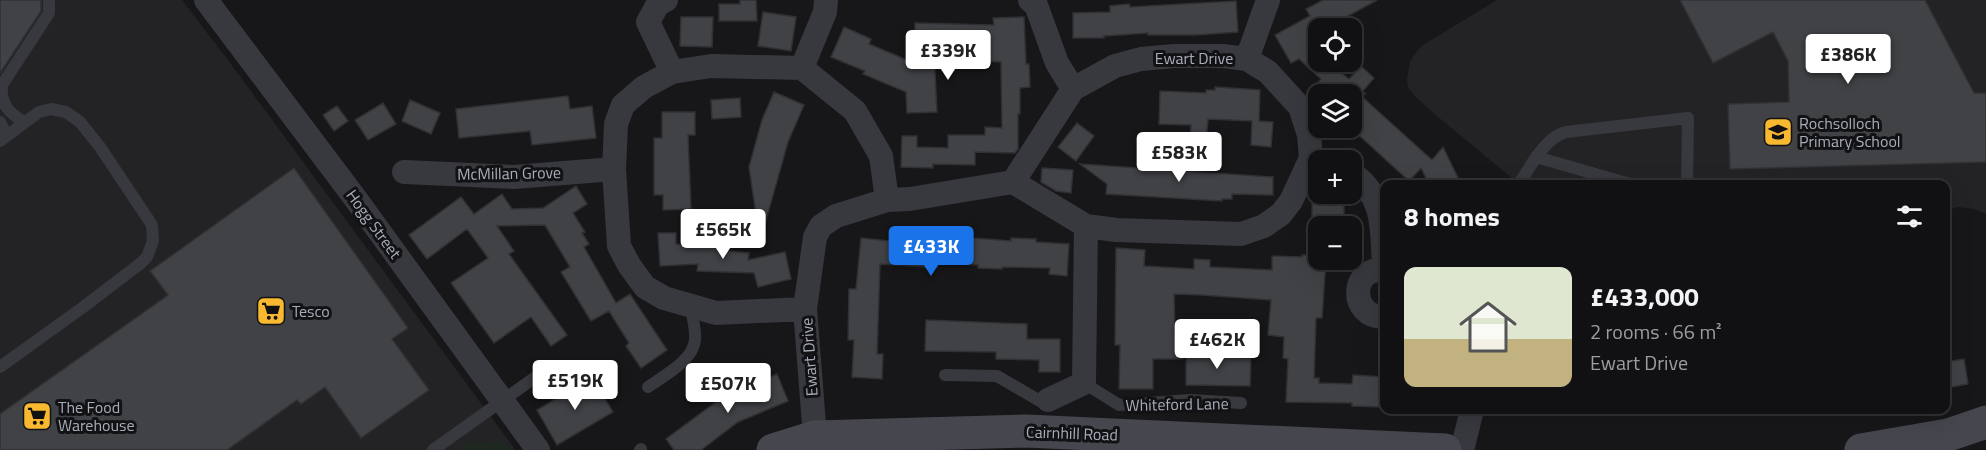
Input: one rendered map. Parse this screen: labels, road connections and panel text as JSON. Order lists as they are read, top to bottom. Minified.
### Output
{"streets":{"main road":["Cairnhill Road"],"street":["Ewart Drive","McMillan Grove","Hogg Street"],"lane":["Whiteford Lane"]},"crossings":[["Ewart Drive","Cairnhill Road"]],"places":{"school or university":["Rochsolloch Primary School"],"supermarket":["Tesco","The Food Warehouse"]},"page":{"map_buttons":["+","−"],"price":["£339K","£386K","£583K","£565K","£433K","£462K","£519K","£507K"],"heading":"8 homes","list":[{"name":"£433,000","note":"2 rooms · 66 m² · Ewart Drive"}]}}
